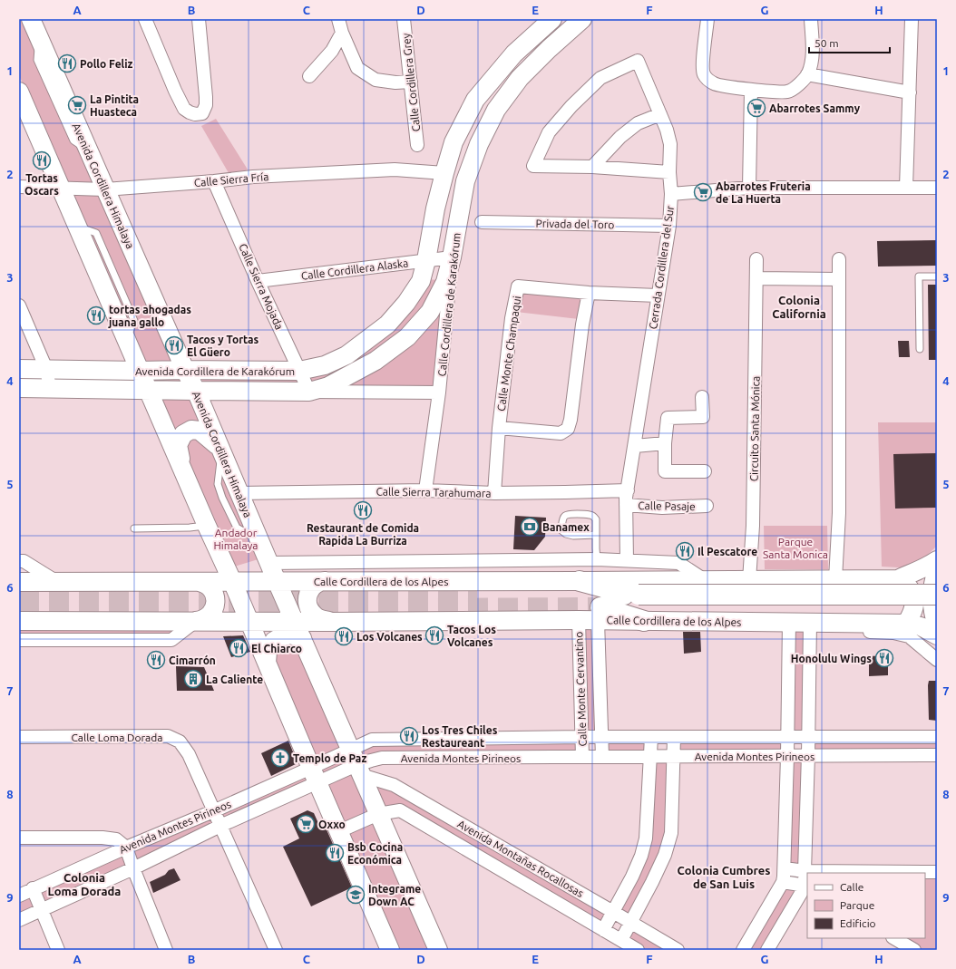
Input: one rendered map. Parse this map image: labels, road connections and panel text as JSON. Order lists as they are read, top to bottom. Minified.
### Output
{"streets":{"highway":["Calle Cordillera de los Alpes"],"main road":["Avenida Cordillera Himalaya","Calle Cordillera de Karakórum","Avenida Cordillera de Karakórum"],"street":["Calle Cordillera Grey","Calle Sierra Fría","Privada del Toro","Cerrada Cordillera del Sur","Calle Cordillera Alaska","Calle Sierra Mojada","Calle Monte Champaqui","Circuito Santa Mónica","Calle Sierra Tarahumara","Calle Pasaje","Calle Monte Cervantino","Calle Loma Dorada","Avenida Montes Pirineos","Avenida Montañas Rocallosas"]},"crossings":[["Calle Sierra Fría","Avenida Cordillera Himalaya"],["Calle Sierra Fría","Calle Sierra Mojada"],["Avenida Cordillera Himalaya","Avenida Cordillera de Karakórum"],["Avenida Cordillera Himalaya","Calle Sierra Tarahumara"],["Avenida Cordillera Himalaya","Calle Cordillera de los Alpes"],["Avenida Cordillera Himalaya","Avenida Montes Pirineos"],["Avenida Cordillera Himalaya","Avenida Montañas Rocallosas"],["Privada del Toro","Cerrada Cordillera del Sur"],["Cerrada Cordillera del Sur","Calle Monte Champaqui"],["Cerrada Cordillera del Sur","Calle Sierra Tarahumara"],["Cerrada Cordillera del Sur","Calle Pasaje"],["Cerrada Cordillera del Sur","Calle Cordillera de los Alpes"],["Calle Cordillera Alaska","Calle Sierra Mojada"],["Calle Cordillera Alaska","Calle Cordillera de Karakórum"],["Calle Cordillera Alaska","Avenida Cordillera de Karakórum"],["Calle Sierra Mojada","Avenida Cordillera de Karakórum"],["Calle Cordillera de Karakórum","Avenida Cordillera de Karakórum"],["Calle Cordillera de Karakórum","Calle Sierra Tarahumara"],["Calle Monte Champaqui","Calle Sierra Tarahumara"],["Circuito Santa Mónica","Calle Cordillera de los Alpes"],["Calle Cordillera de los Alpes","Calle Monte Cervantino"],["Calle Monte Cervantino","Avenida Montes Pirineos"],["Calle Loma Dorada","Avenida Montes Pirineos"],["Avenida Montes Pirineos","Avenida Montañas Rocallosas"]],"districts":["Colonia California","Colonia Cumbres de San Luis","Colonia Loma Dorada"],"parks":["Andador Himalaya","Parque Santa Monica"],"places":{"restaurant":["Pollo Feliz","Tortas Oscars","tortas ahogadas juana gallo","Tacos y Tortas El Güero","Restaurant de Comida Rapida La Burriza","Il Pescatore","Tacos Los Volcanes","Los Volcanes","El Chiarco","Honolulu Wings","Cimarrón","Los Tres Chiles Restaureant","Bsb Cocina Económica"],"supermarket":["La Pintita Huasteca","Abarrotes Sammy","Abarrotes Fruteria de La Huerta","Oxxo"],"bank":["Banamex"],"building":["La Caliente"],"church":["Templo de Paz"],"school or university":["Integrame Down AC"]},"legend":["Calle","Parque","Edificio"],"scale_bar":"50 m","grid":{"columns":["A","B","C","D","E","F","G","H"],"rows":["1","2","3","4","5","6","7","8","9"]}}
